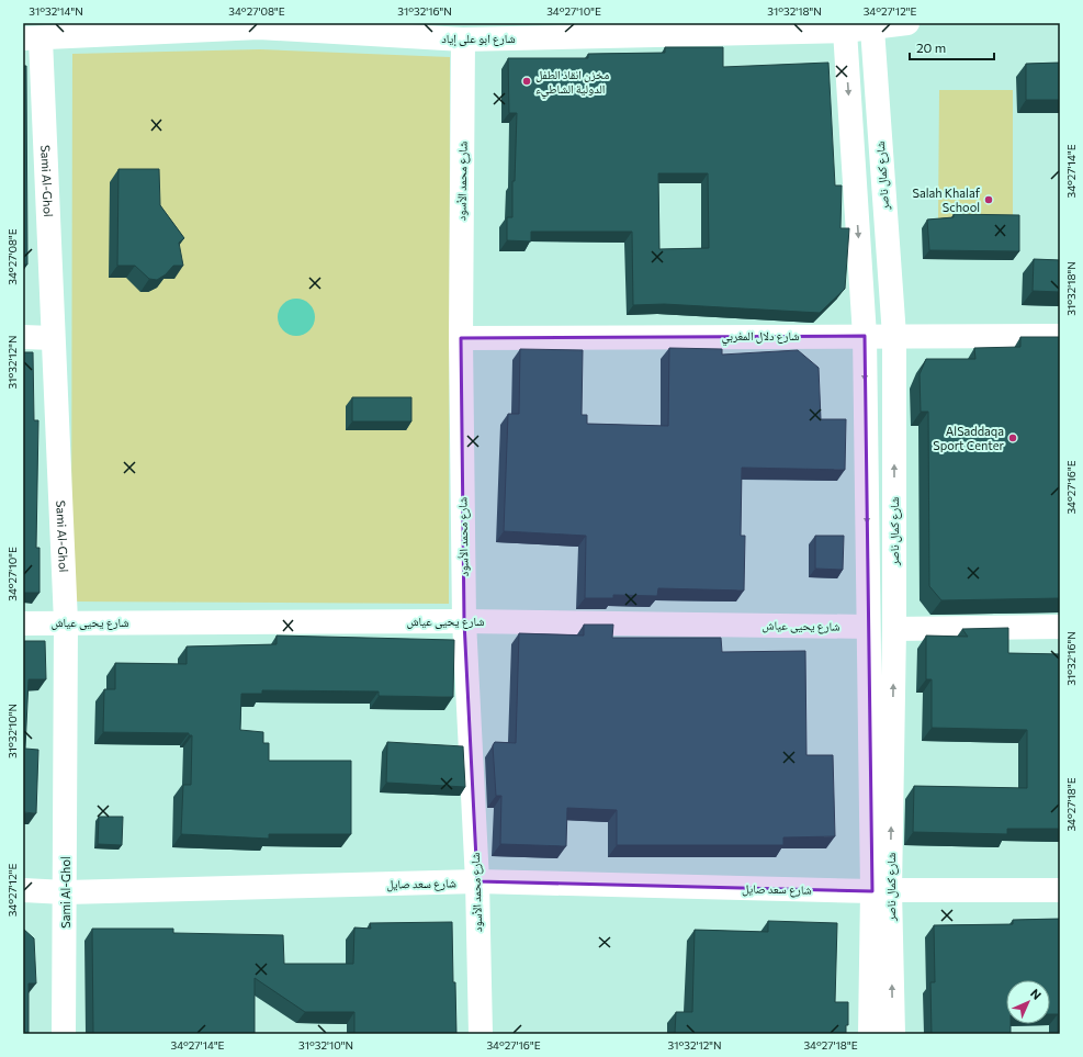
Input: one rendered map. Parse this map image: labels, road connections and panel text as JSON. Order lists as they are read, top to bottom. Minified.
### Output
{"streets":{"street":["شارع ابو على إياد","شارع كمال ناصر","Sami Al-Ghol","شارع محمد الأسود","شارع دلال المغربي","شارع يحيى عياش","شارع سعد صايل"]},"crossings":[["شارع ابو على إياد","شارع كمال ناصر"],["شارع ابو على إياد","Sami Al-Ghol"],["شارع ابو على إياد","شارع محمد الأسود"],["شارع كمال ناصر","شارع دلال المغربي"],["شارع كمال ناصر","شارع يحيى عياش"],["شارع كمال ناصر","شارع سعد صايل"],["Sami Al-Ghol","شارع يحيى عياش"],["Sami Al-Ghol","شارع سعد صايل"],["شارع محمد الأسود","شارع دلال المغربي"],["شارع محمد الأسود","شارع يحيى عياش"],["شارع محمد الأسود","شارع سعد صايل"]],"places":["مخزن انقاذ الطفل الدولية الشاطيء","Salah Khalaf School","AlSaddaqa Sport Center"],"scale_bar":"20 m","north":"top right","coordinates":["31°32'14\"N","34°27'08\"E","31°32'16\"N","34°27'10\"E","31°32'18\"N","34°27'12\"E","34°27'14\"E","31°32'12\"N","34°27'16\"E","31°32'10\"N","34°27'18\"E"]}
